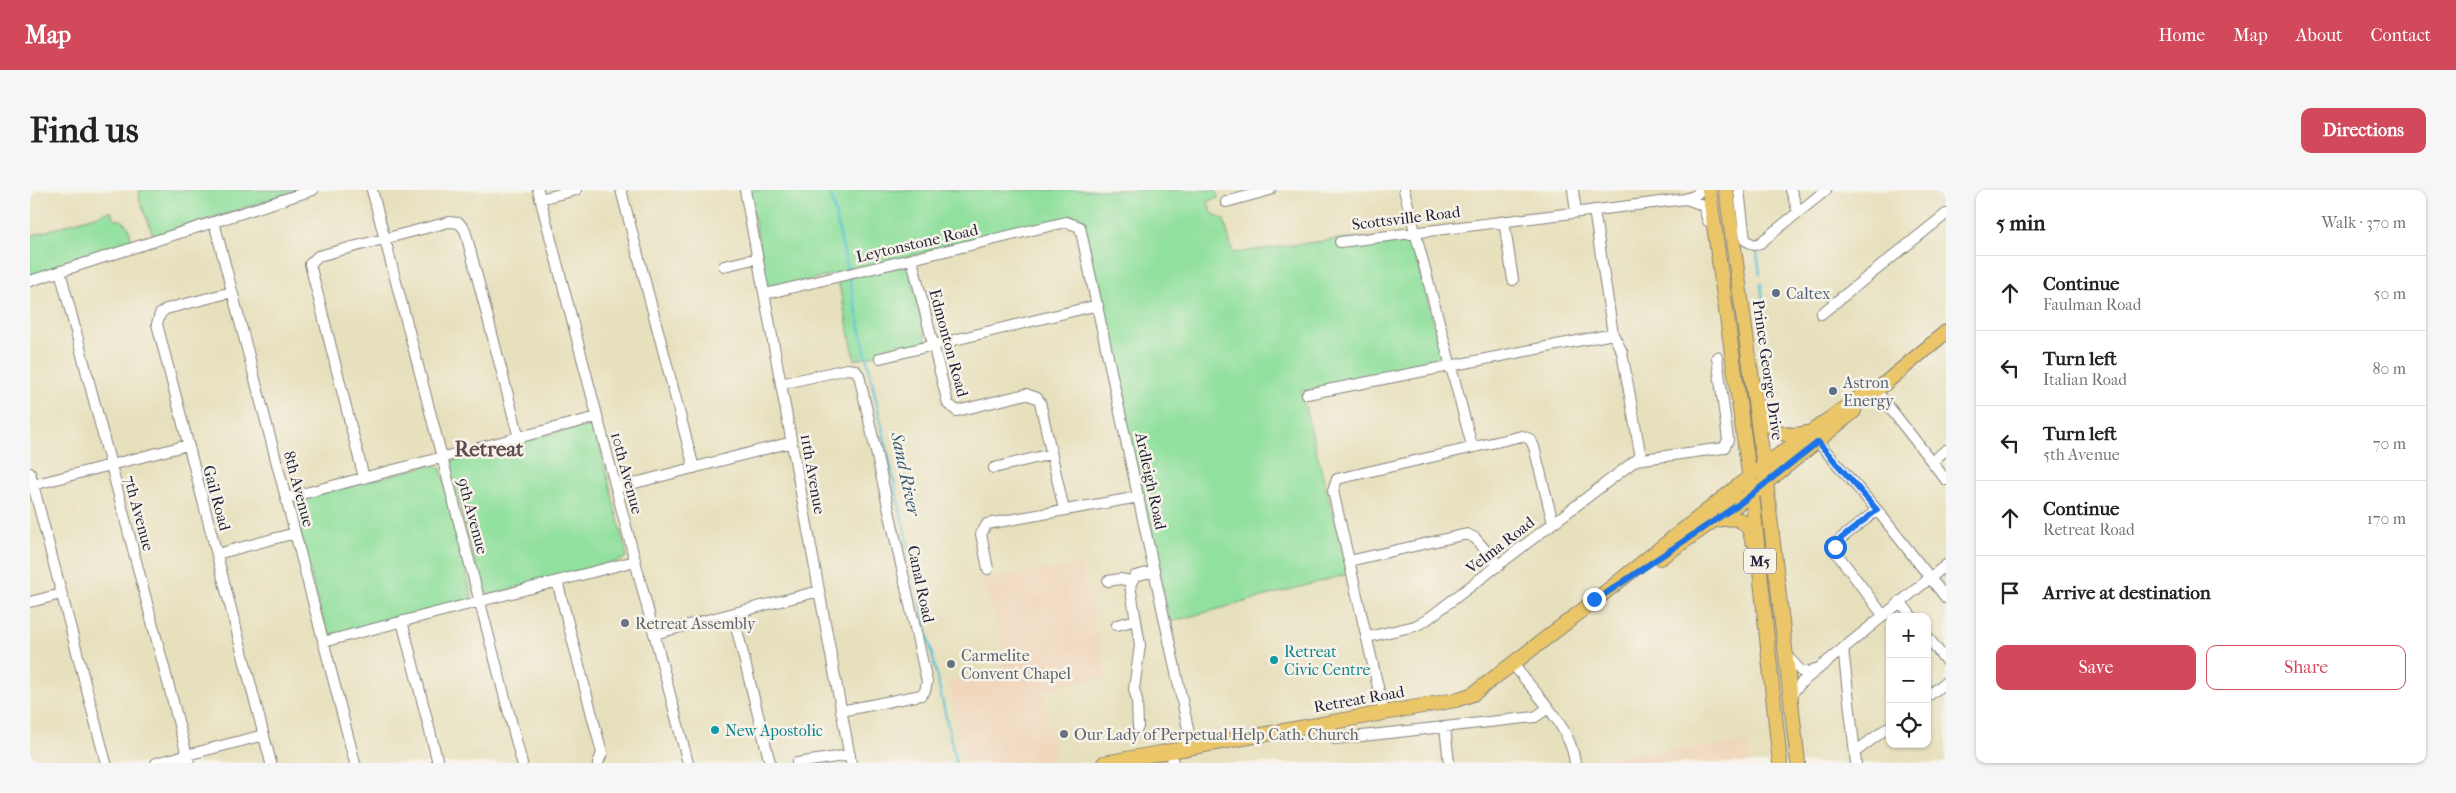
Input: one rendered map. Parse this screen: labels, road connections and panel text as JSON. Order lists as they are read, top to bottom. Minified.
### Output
{"streets":{"main road":["Prince George Drive","M5","Retreat Road"],"street":["Scottsville Road","Leytonstone Road","Edmonton Road","10th Avenue","11th Avenue","Ardleigh Road","8th Avenue","Gail Road","7th Avenue","9th Avenue","Velma Road","Canal Road"]},"crossings":[["Leytonstone Road","Edmonton Road"],["Leytonstone Road","11th Avenue"],["Leytonstone Road","Ardleigh Road"],["Prince George Drive","Retreat Road"],["11th Avenue","Canal Road"],["Ardleigh Road","Retreat Road"],["8th Avenue","Gail Road"]],"districts":["Retreat"],"water":["Sand River"],"places":["Caltex","Astron Energy","Retreat Assembly","Retreat Civic Centre","Carmelite Convent Chapel","New Apostolic","Our Lady of Perpetual Help Cath. Church"],"page":{"header":"Map","nav":["Home","Map","About","Contact"],"buttons":["Directions",["Save","Share"]],"title":"Find us","heading":["5 min","Walk · 370 m"],"list":[["Continue","Faulman Road","50 m"],["Turn left","Italian Road","80 m"],["Turn left","5th Avenue","70 m"],["Continue","Retreat Road","170 m"],"Arrive at destination"],"map_buttons":["+","−"]}}
